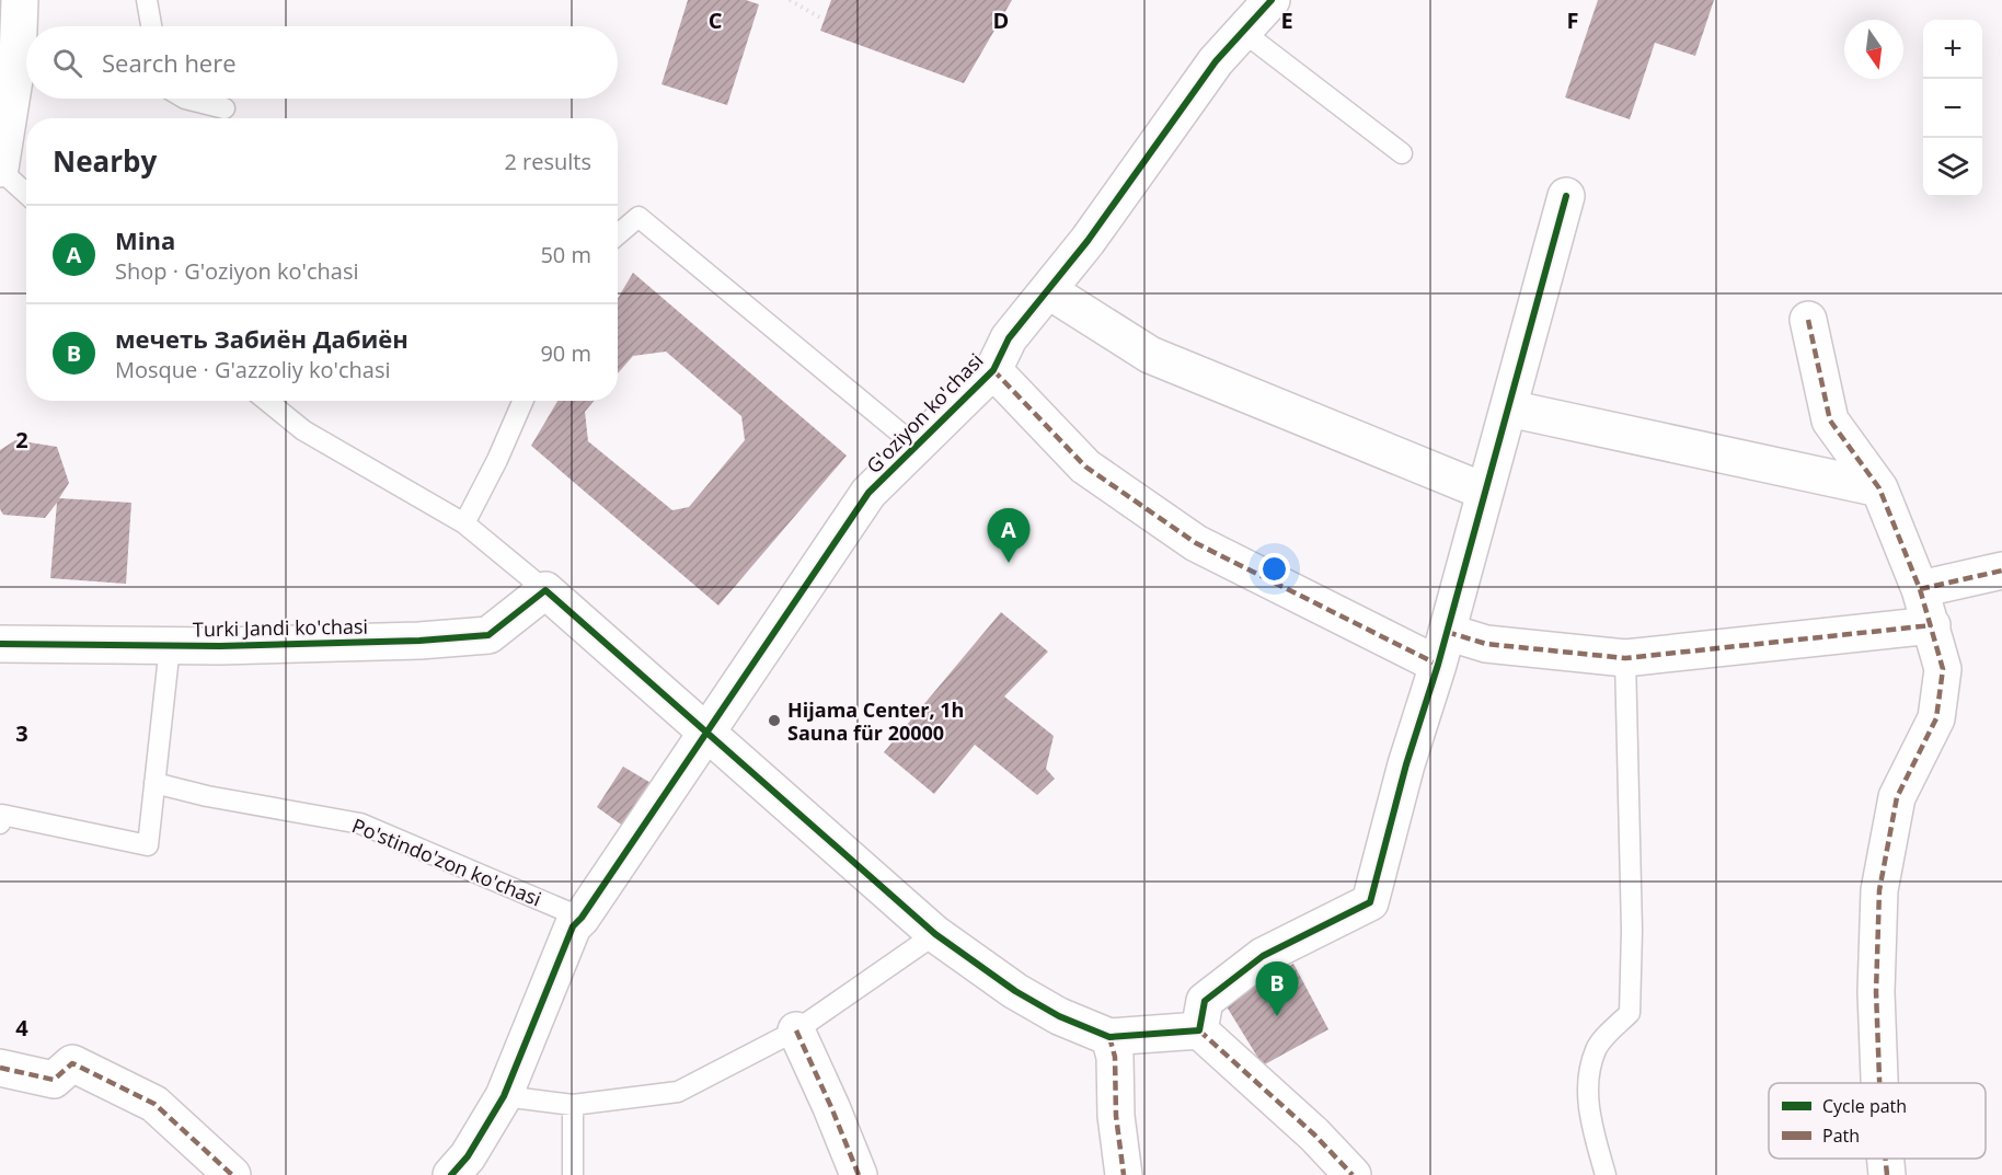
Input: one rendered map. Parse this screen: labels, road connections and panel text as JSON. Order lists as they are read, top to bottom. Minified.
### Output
{"streets":{"street":["G'oziyon ko'chasi","Turki Jandi ko'chasi"],"lane":["Po'stindo'zon ko'chasi"]},"crossings":[["G'oziyon ko'chasi","Po'stindo'zon ko'chasi"]],"places":["Hijama Center, 1h Sauna für 20000"],"legend":["Cycle path","Path"],"north":"bottom","page":{"map_buttons":["+","−"],"search":"Search here","heading":["Nearby","2 results"],"list":[{"mark":"A","name":"Mina","note":"Shop · G'oziyon ko'chasi","value":"50 m"},{"mark":"B","name":"мечеть Забиён Дабиён","note":"Mosque · G'azzoliy ko'chasi","value":"90 m"}],"pins":["A","B"]},"grid":{"columns":["C","D","E","F"],"rows":["2","3","4"]}}
